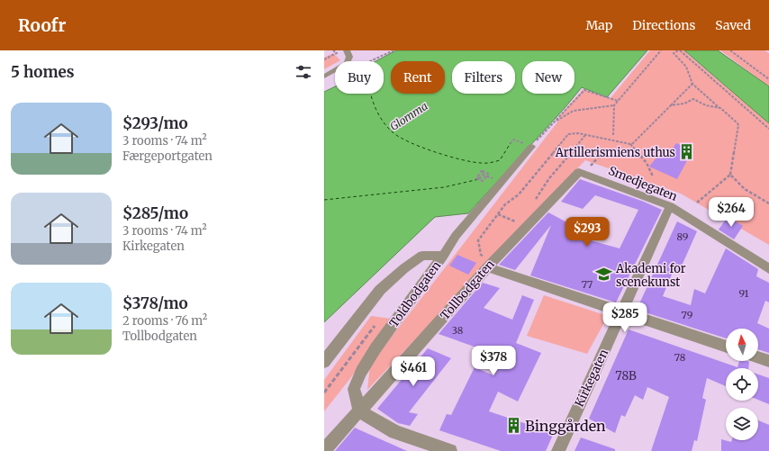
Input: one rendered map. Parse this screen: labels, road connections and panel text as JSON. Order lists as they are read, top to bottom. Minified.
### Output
{"streets":{"street":["Smedjegaten","Tollbodgaten","Toldbodgaten","Kirkegaten"]},"crossings":[["Smedjegaten","Tollbodgaten"],["Smedjegaten","Kirkegaten"],["Tollbodgaten","Toldbodgaten"]],"water":["Glomma"],"places":{"building":["Artillerismiens uthus","Binggården"],"school or university":["Akademi for scenekunst"]},"house_numbers":["89","77","91","79","38","78","78B"],"north":"top","page":{"header":"Roofr","nav":["Map","Directions","Saved"],"heading":"5 homes","chip":["Buy","Rent","Filters","New"],"list":[{"name":"$293/mo","note":"3 rooms · 74 m² · Færgeportgaten"},{"name":"$285/mo","note":"3 rooms · 74 m² · Kirkegaten"},{"name":"$378/mo","note":"2 rooms · 76 m² · Tollbodgaten"}],"price":["$264","$293","$285","$378","$461"]}}
